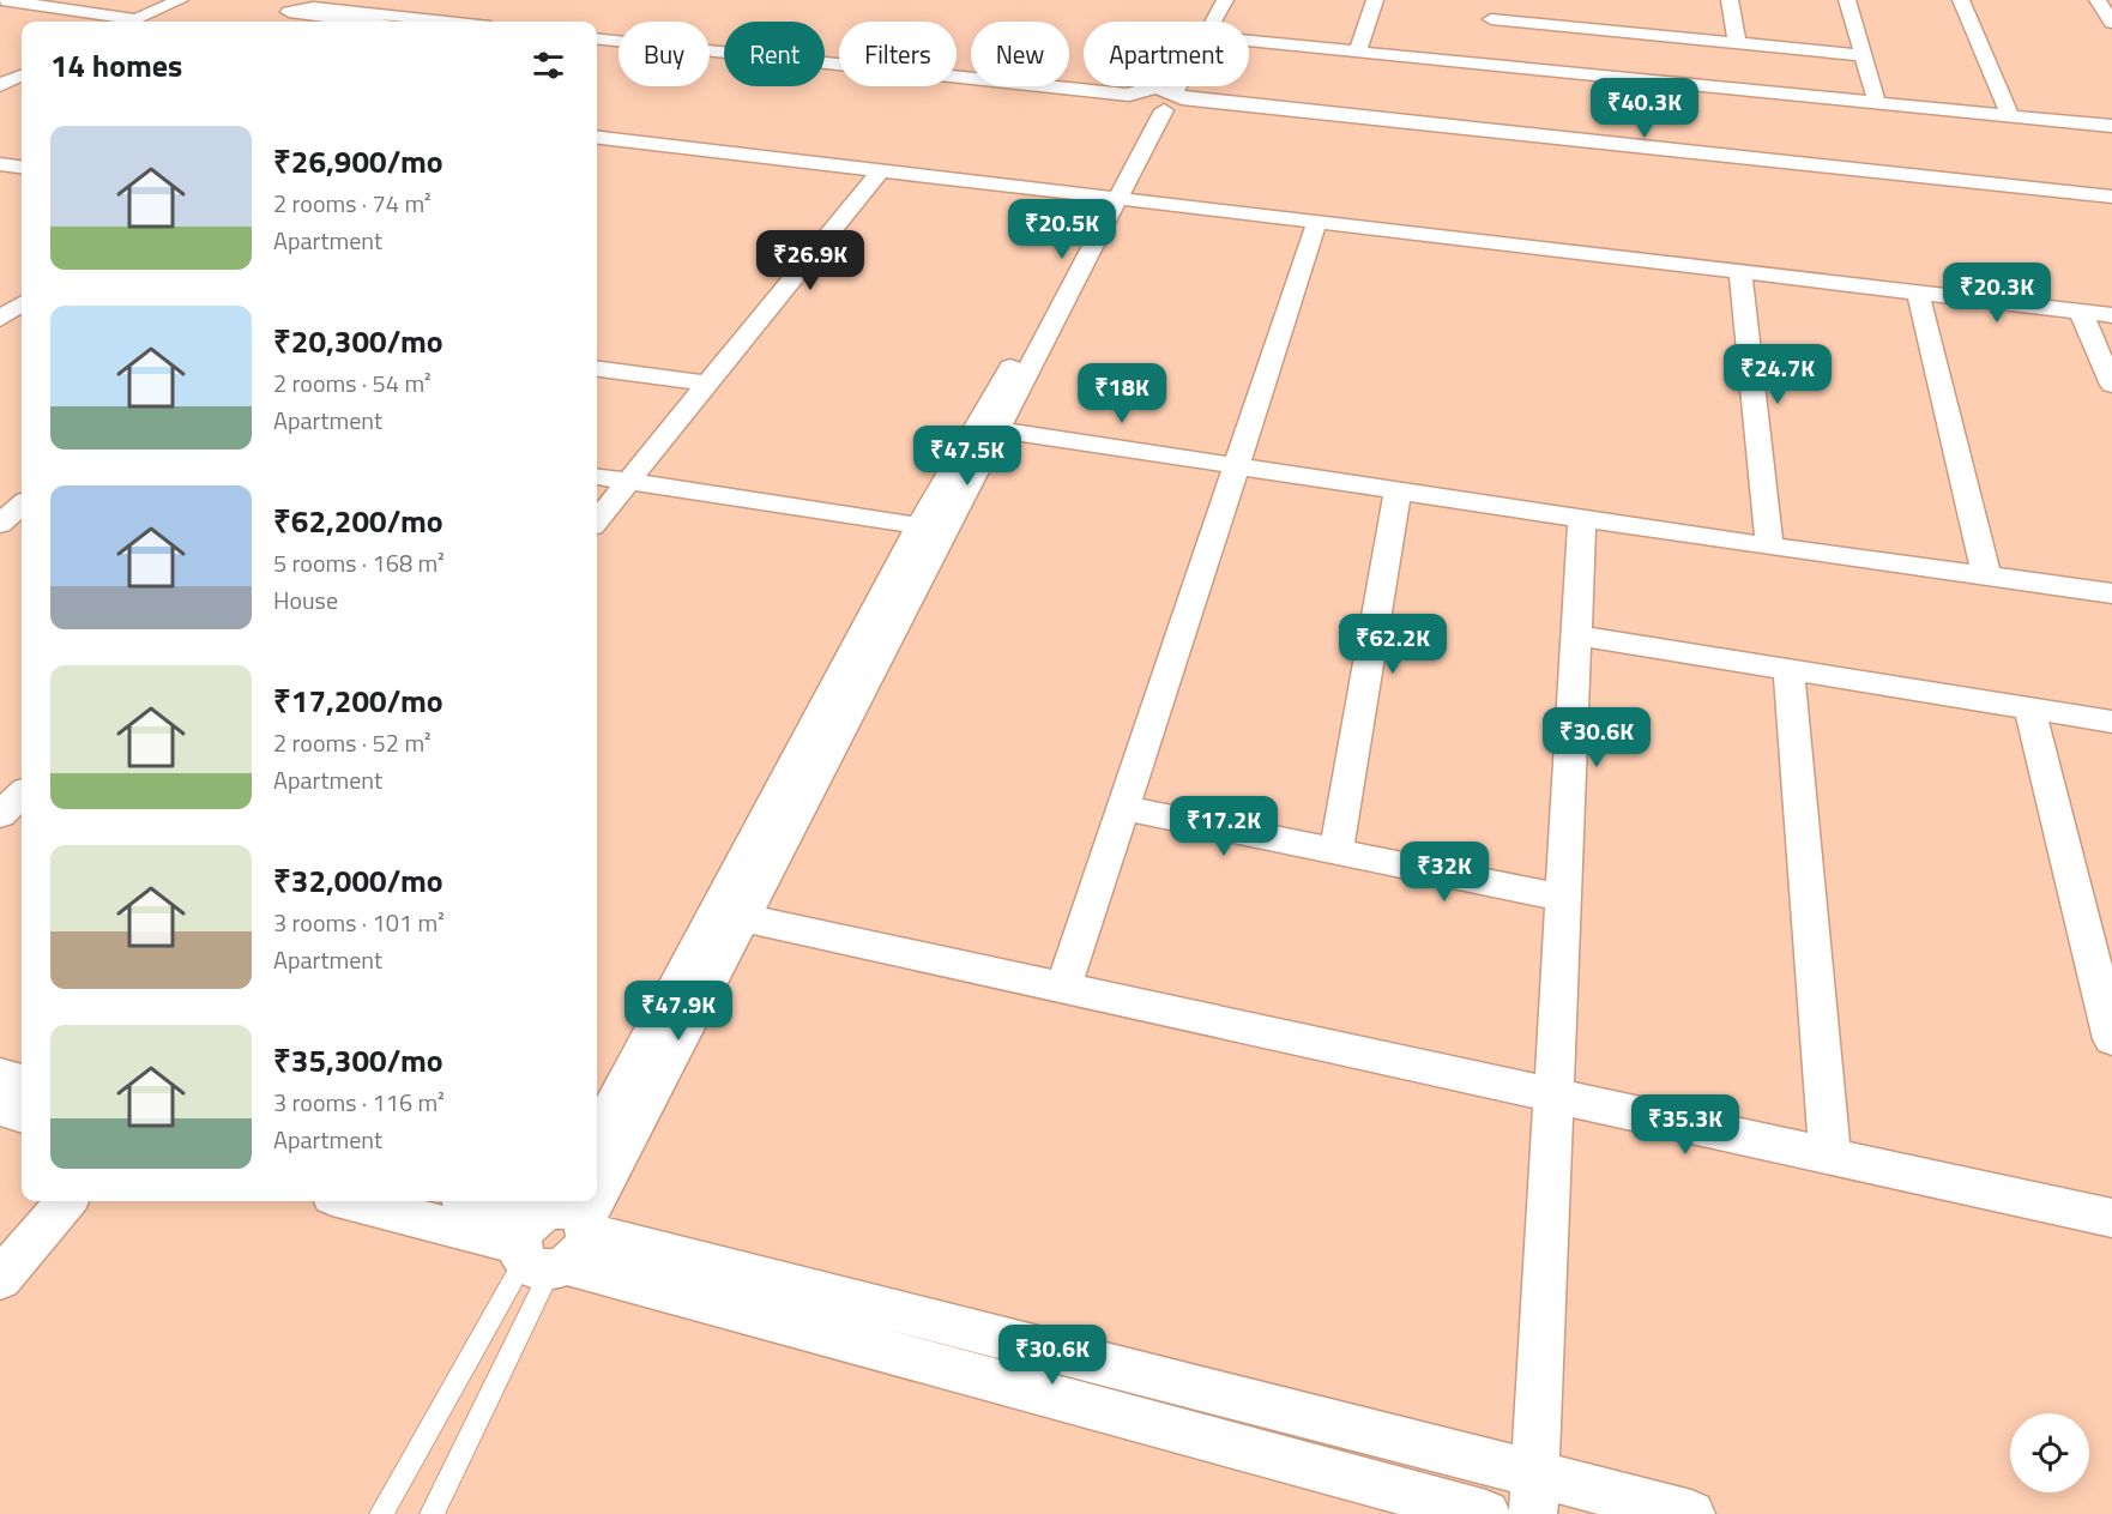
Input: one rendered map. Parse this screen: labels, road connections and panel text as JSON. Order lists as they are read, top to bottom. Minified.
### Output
{"page":{"chip":["Buy","Rent","Filters","New","Apartment"],"heading":"14 homes","price":["₹40.3K","₹20.5K","₹26.9K","₹20.3K","₹24.7K","₹18K","₹47.5K","₹62.2K","₹30.6K","₹17.2K","₹32K","₹47.9K","₹35.3K","₹30.6K"],"list":[{"name":"₹26,900/mo","note":"2 rooms · 74 m² · Apartment"},{"name":"₹20,300/mo","note":"2 rooms · 54 m² · Apartment"},{"name":"₹62,200/mo","note":"5 rooms · 168 m² · House"},{"name":"₹17,200/mo","note":"2 rooms · 52 m² · Apartment"},{"name":"₹32,000/mo","note":"3 rooms · 101 m² · Apartment"},{"name":"₹35,300/mo","note":"3 rooms · 116 m² · Apartment"}]}}
